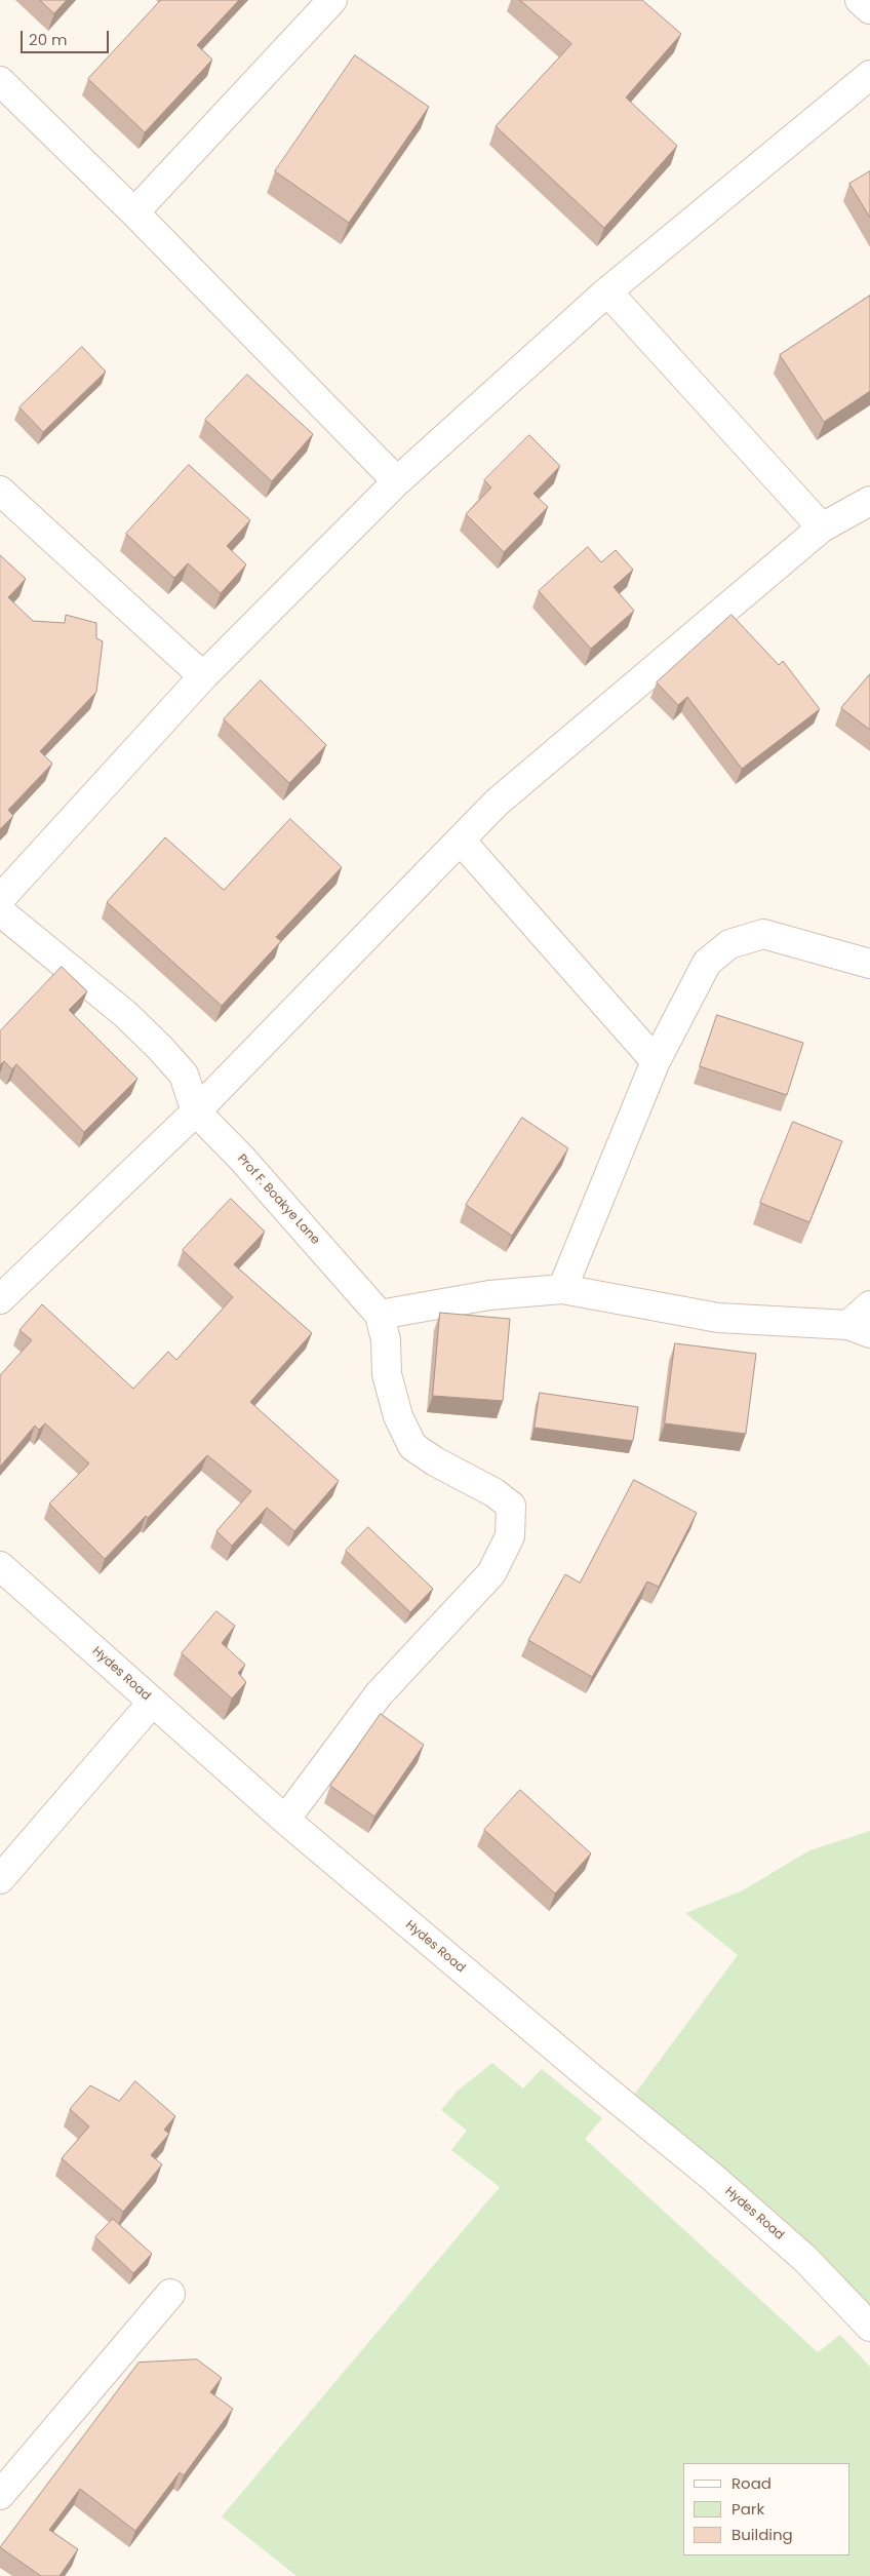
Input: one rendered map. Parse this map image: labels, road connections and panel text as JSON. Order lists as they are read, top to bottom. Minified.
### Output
{"streets":{"street":["Prof F. Boakye Lane","Hydes Road"]},"crossings":[["Prof F. Boakye Lane","Hydes Road"]],"legend":["Road","Park","Building"],"scale_bar":"20 m"}
